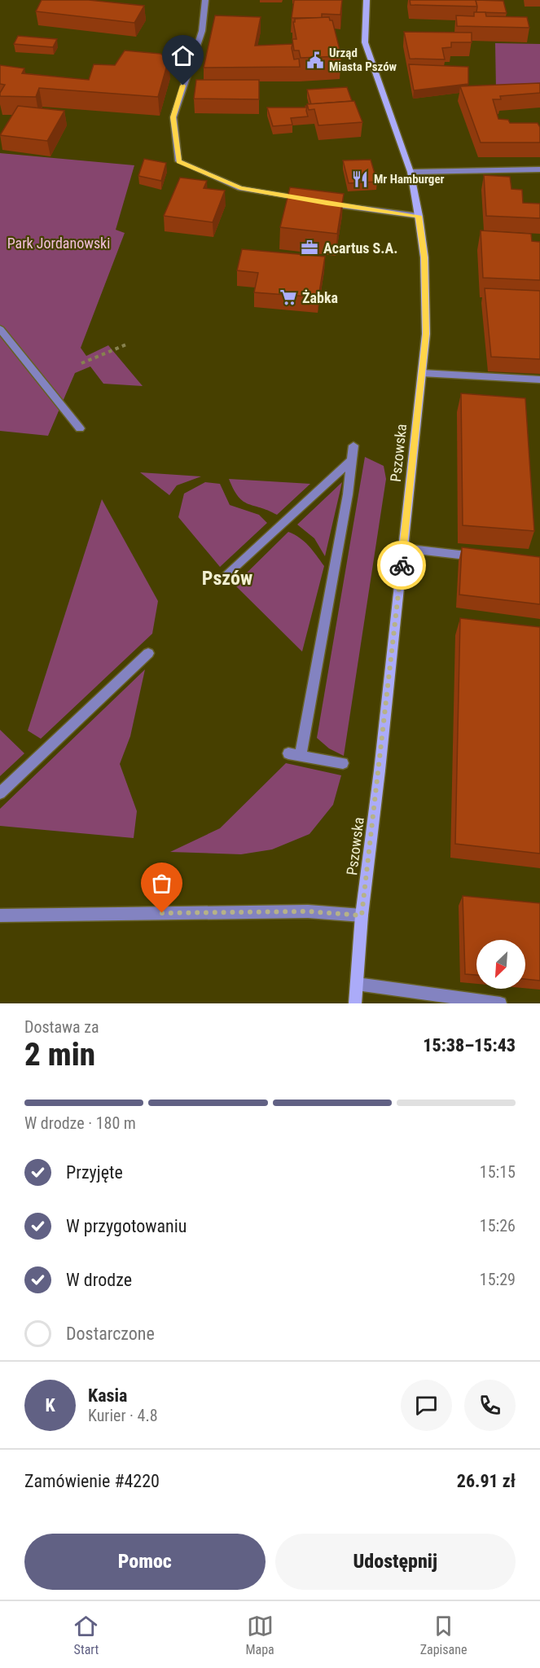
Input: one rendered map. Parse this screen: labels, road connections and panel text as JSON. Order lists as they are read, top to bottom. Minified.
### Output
{"streets":{"main road":["Pszowska"]},"districts":["Pszów"],"parks":["Park Jordanowski"],"places":{"public building":["Urząd Miasta Pszów"],"restaurant":["Mr Hamburger"],"office":["Acartus S.A."],"supermarket":["Żabka"]},"north":"bottom left","page":{"heading":["2 min","Dostawa za","15:38–15:43"],"panel":["Kasia","Kurier · 4.8","Zamówienie #4220","26.91 zł"],"bar":"W drodze · 180 m","list":[["Przyjęte","15:15"],["W przygotowaniu","15:26"],["W drodze","15:29"],"Dostarczone"],"round":"K","buttons":["Pomoc","Udostępnij"],"tabs":["Start","Mapa","Zapisane"]}}
